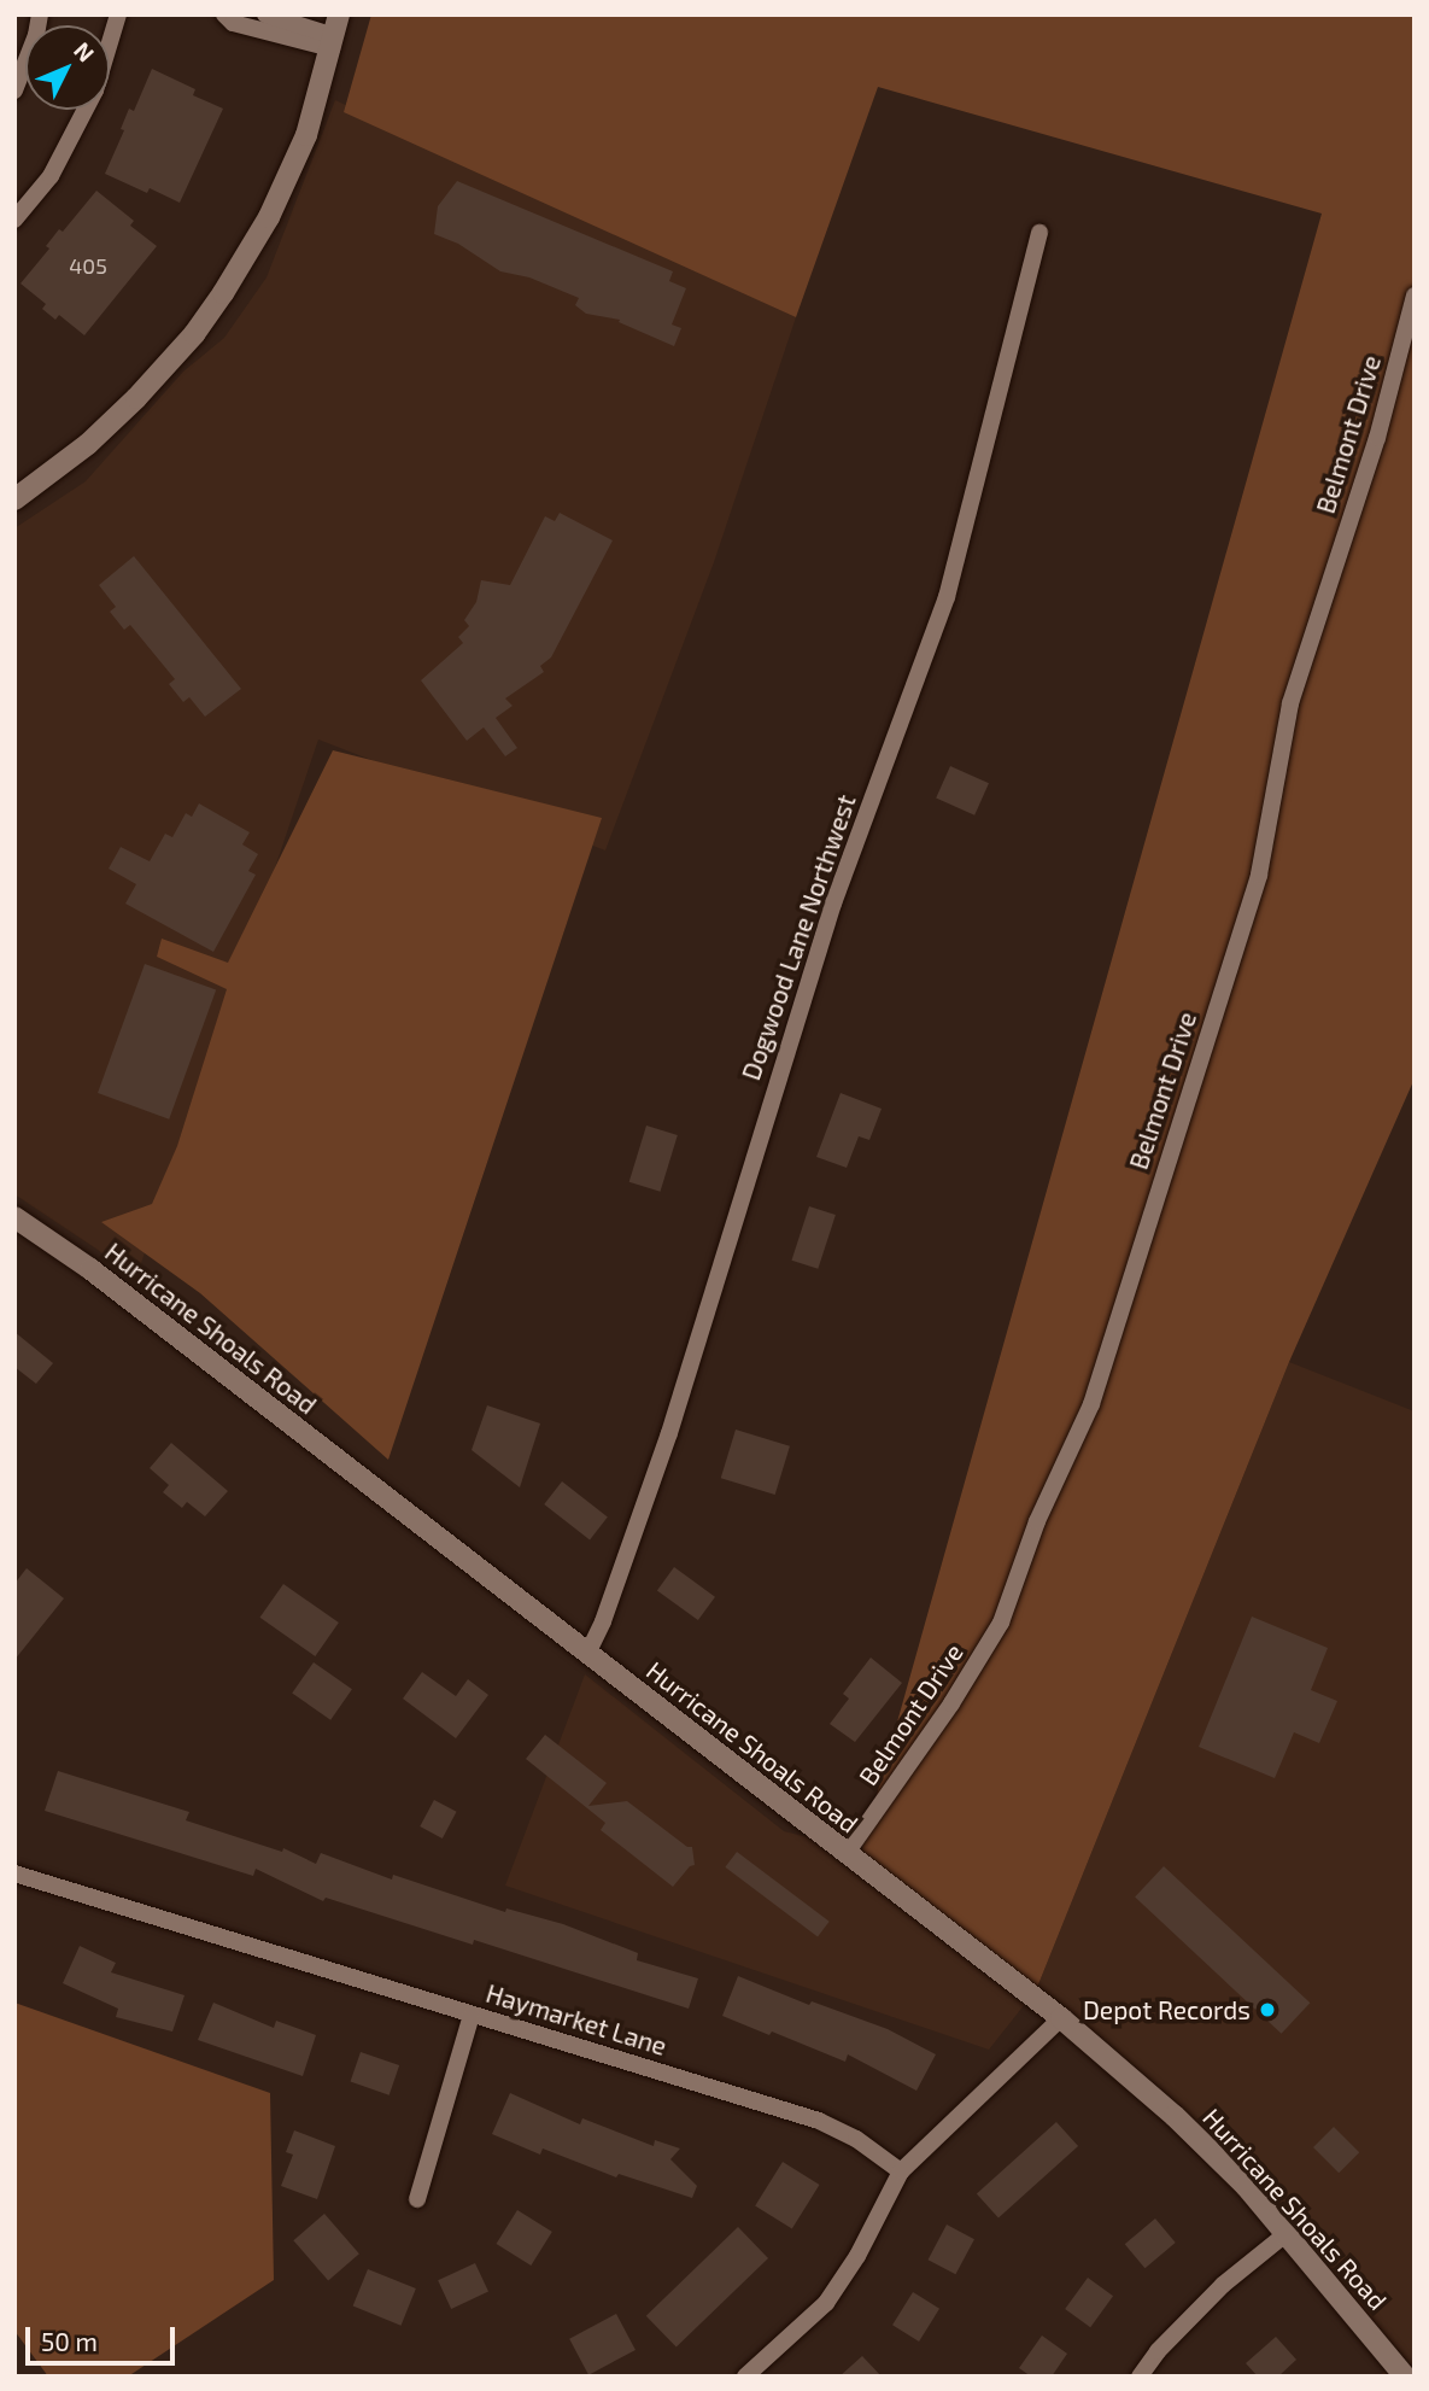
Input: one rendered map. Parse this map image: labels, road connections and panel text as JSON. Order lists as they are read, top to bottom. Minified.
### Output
{"streets":{"street":["Belmont Drive","Dogwood Lane Northwest","Hurricane Shoals Road","Haymarket Lane"]},"crossings":[["Belmont Drive","Hurricane Shoals Road"],["Dogwood Lane Northwest","Hurricane Shoals Road"]],"places":["Depot Records"],"house_numbers":["405"],"scale_bar":"50 m","north":"top right"}
